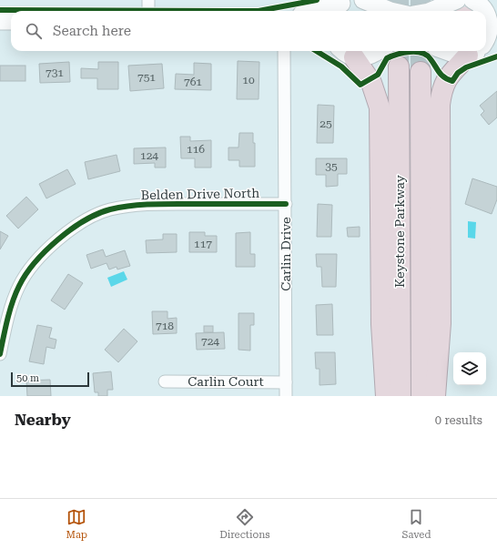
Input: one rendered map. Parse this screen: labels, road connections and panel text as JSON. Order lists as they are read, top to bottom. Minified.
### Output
{"streets":{"highway":["Keystone Parkway"],"street":["Belden Drive North","Carlin Drive","Carlin Court"]},"crossings":[["Belden Drive North","Carlin Drive"],["Carlin Drive","Carlin Court"]],"house_numbers":["731","751","10","761","25","116","124","35","117","718","724"],"scale_bar":"50 m","page":{"search":"Search here","scale":"50 m","heading":["Nearby","0 results"],"nav":["Map","Directions","Saved"]}}
